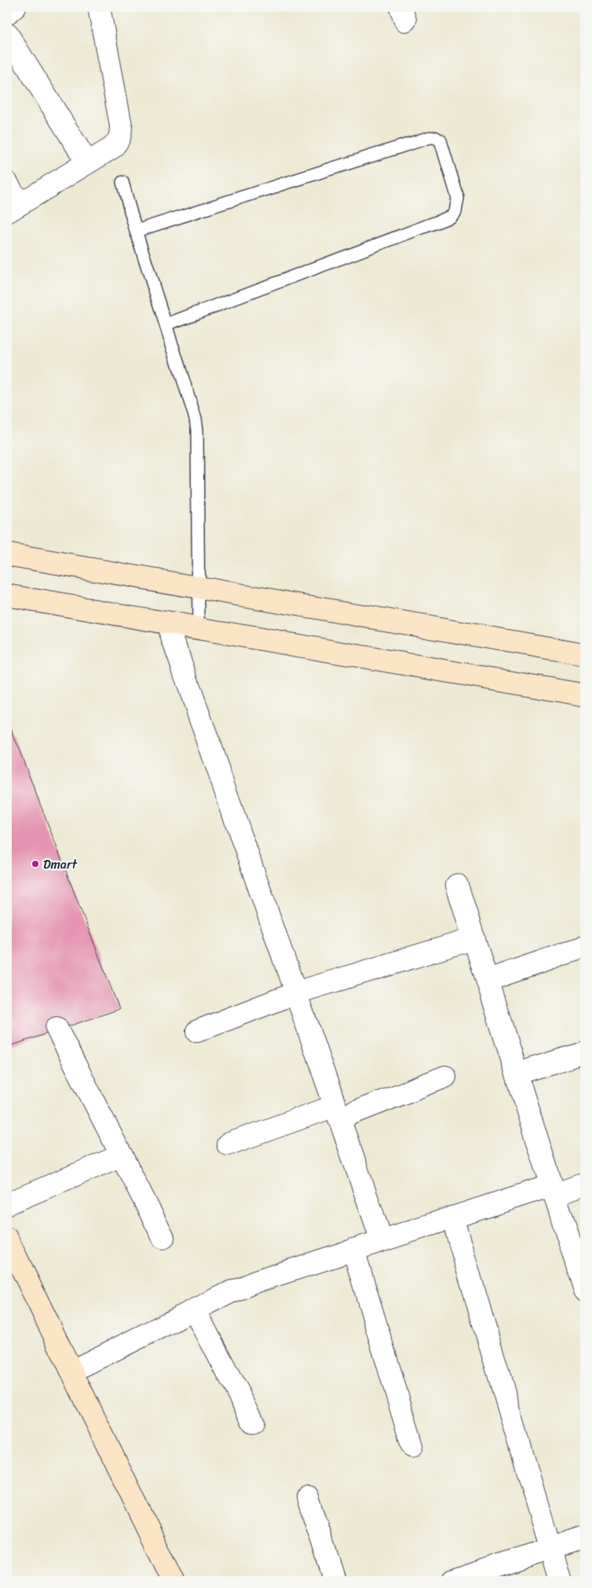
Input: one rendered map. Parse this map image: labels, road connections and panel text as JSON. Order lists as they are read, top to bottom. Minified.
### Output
{"places":["Dmart"]}
